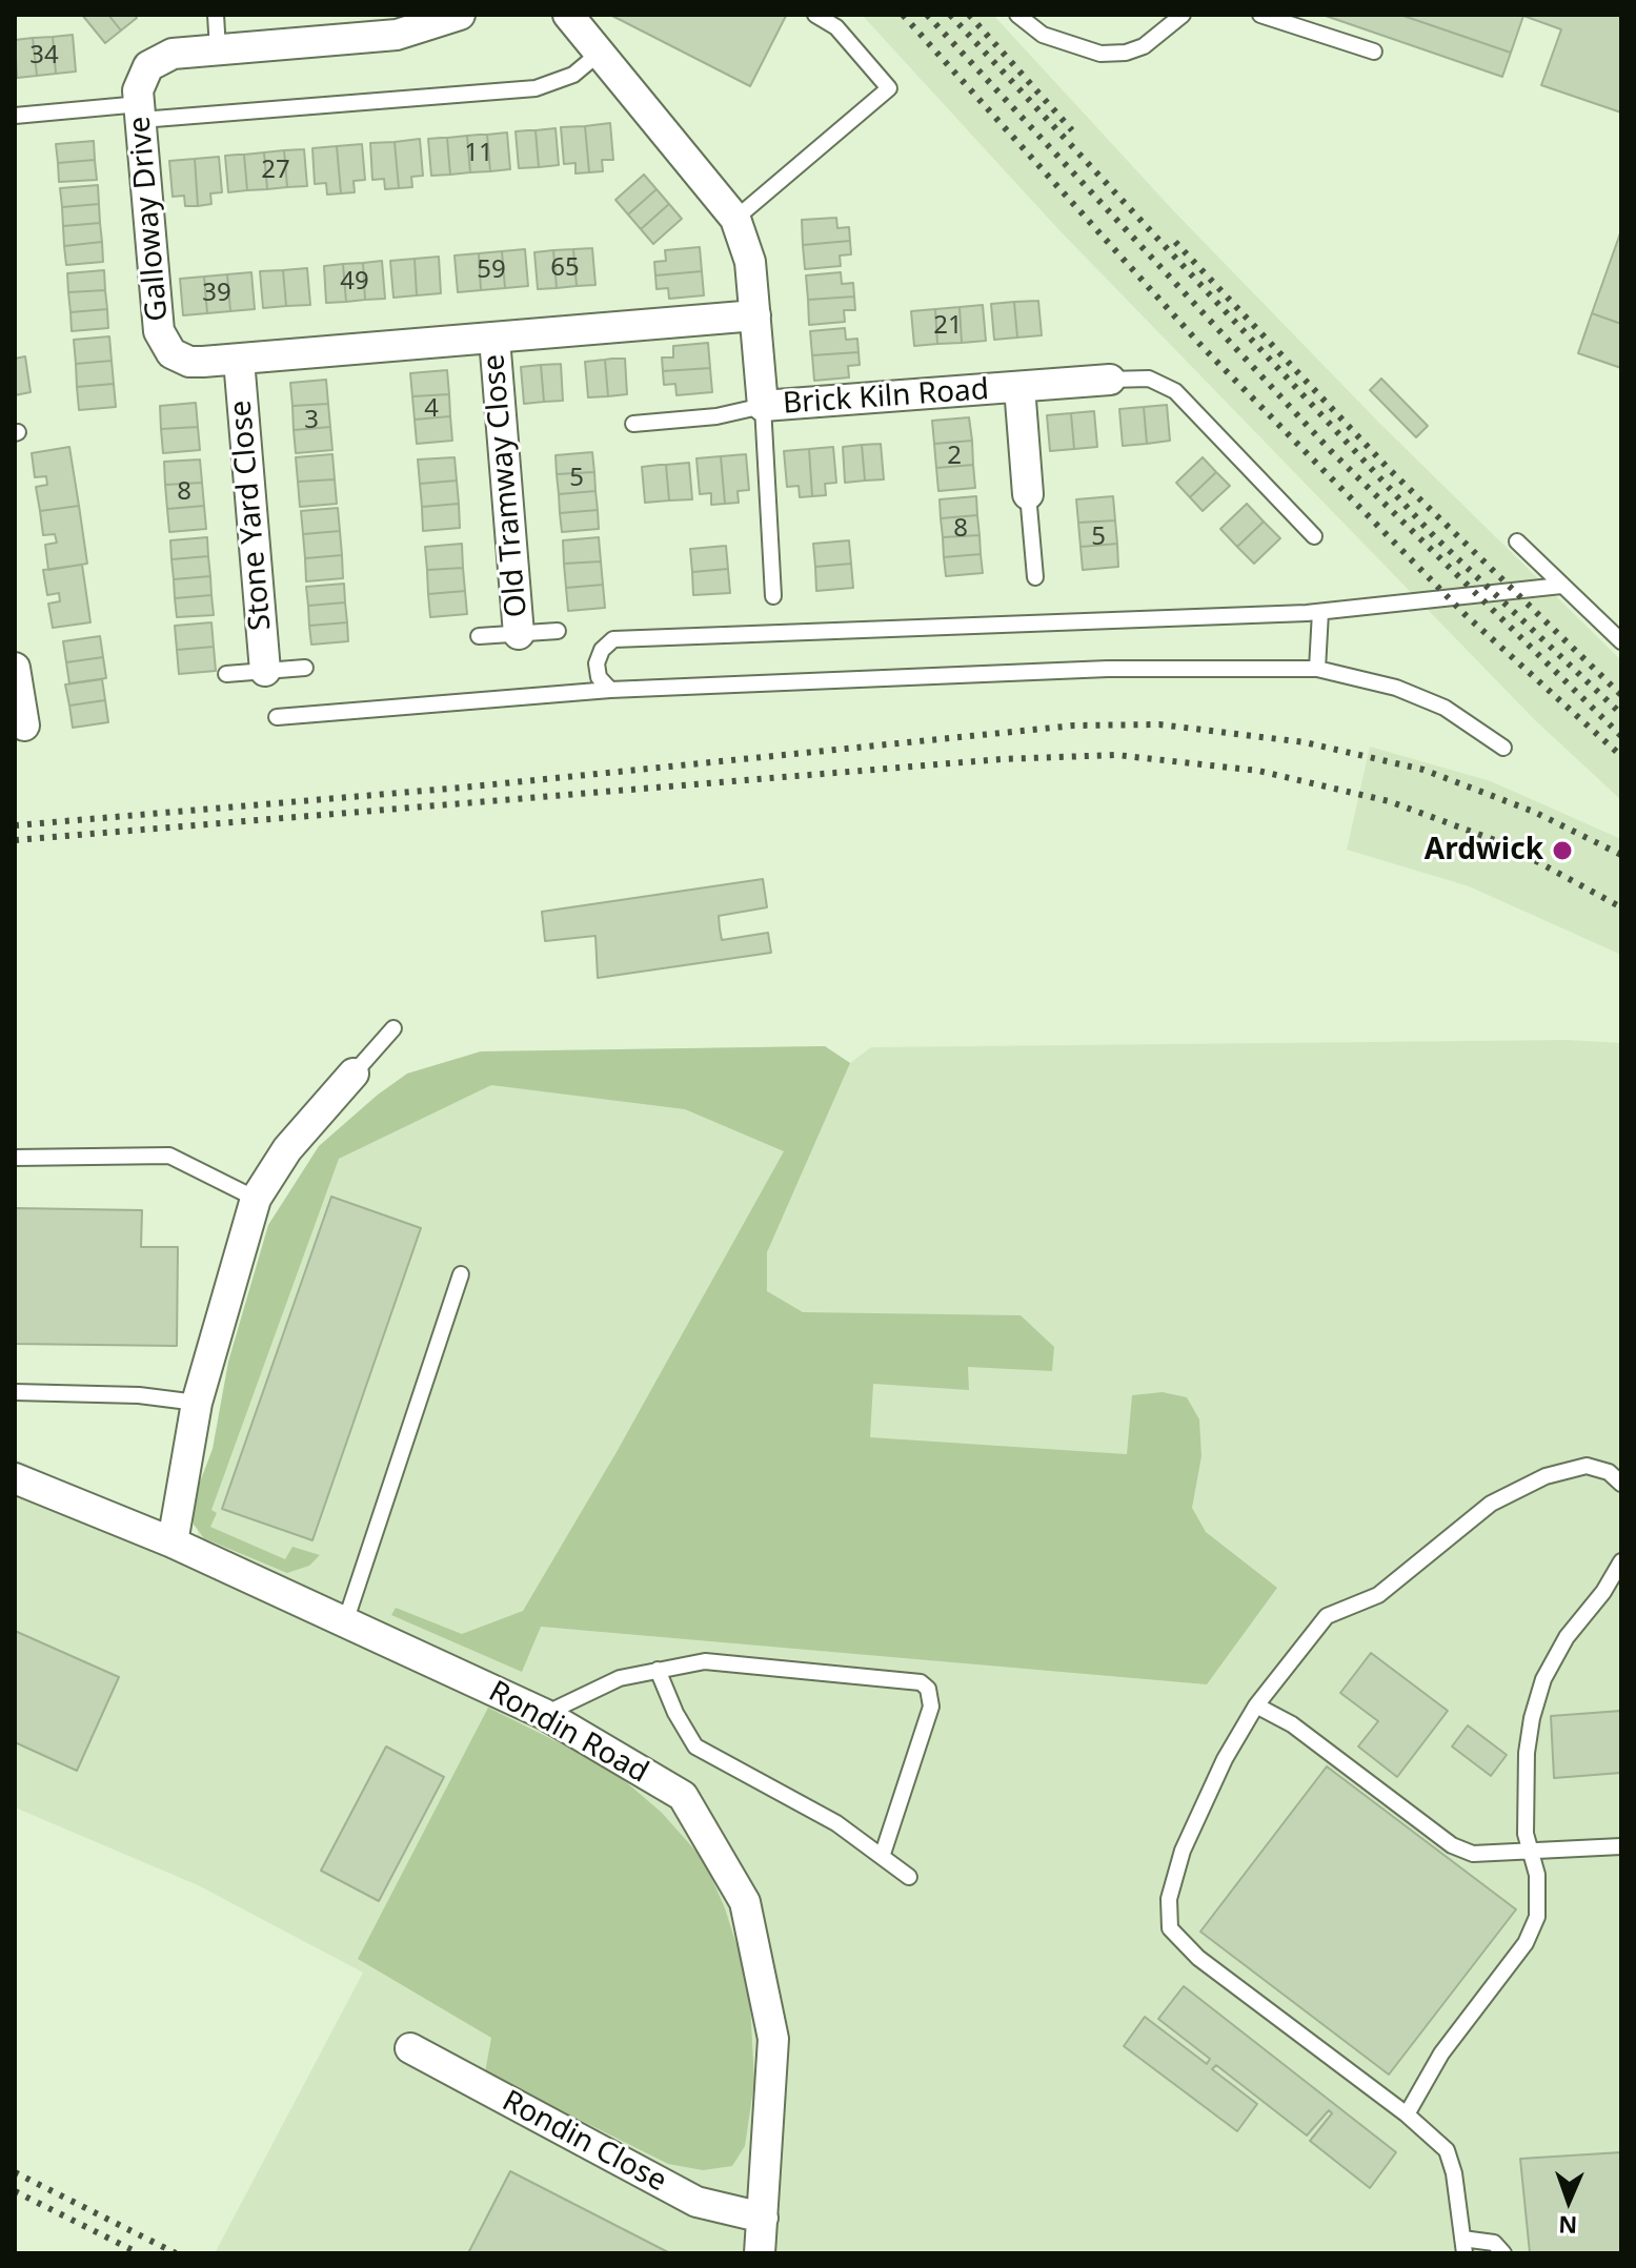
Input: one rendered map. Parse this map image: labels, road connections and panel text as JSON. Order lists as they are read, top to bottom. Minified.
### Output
{"streets":{"street":["Galloway Drive","Brick Kiln Road","Old Tramway Close","Stone Yard Close","Rondin Road","Rondin Close"]},"crossings":[["Galloway Drive","Brick Kiln Road"],["Galloway Drive","Old Tramway Close"],["Galloway Drive","Stone Yard Close"],["Rondin Road","Rondin Close"]],"places":["Ardwick"],"house_numbers":["34","11","27","65","59","49","39","21","4","3","2","5","8","8","5"],"north":"bottom"}
